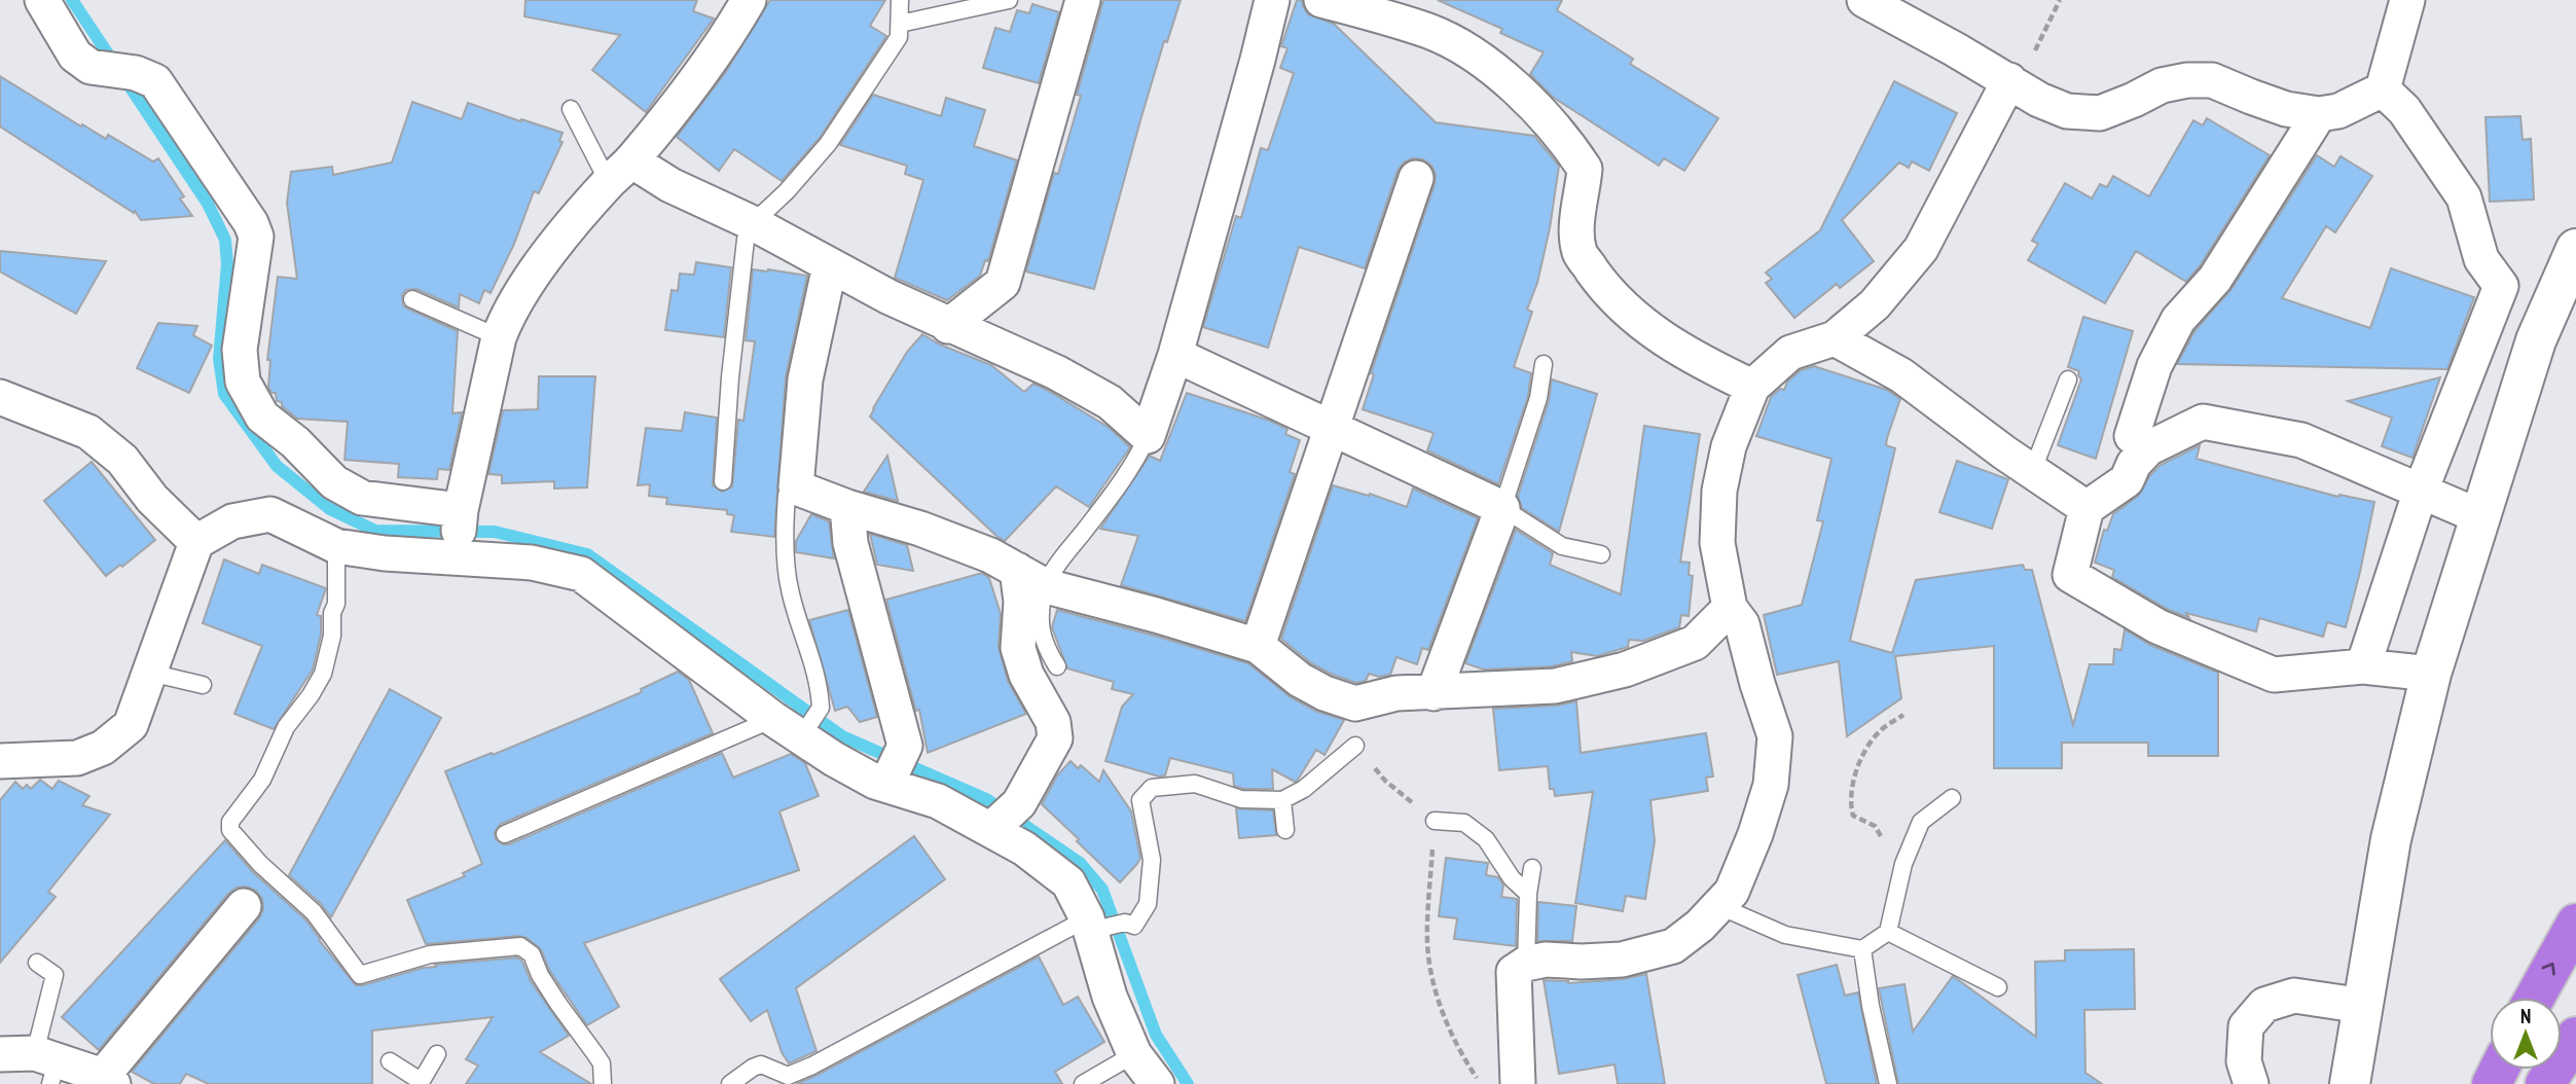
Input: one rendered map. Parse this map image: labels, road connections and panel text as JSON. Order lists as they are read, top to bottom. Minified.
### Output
{"north":"top"}
